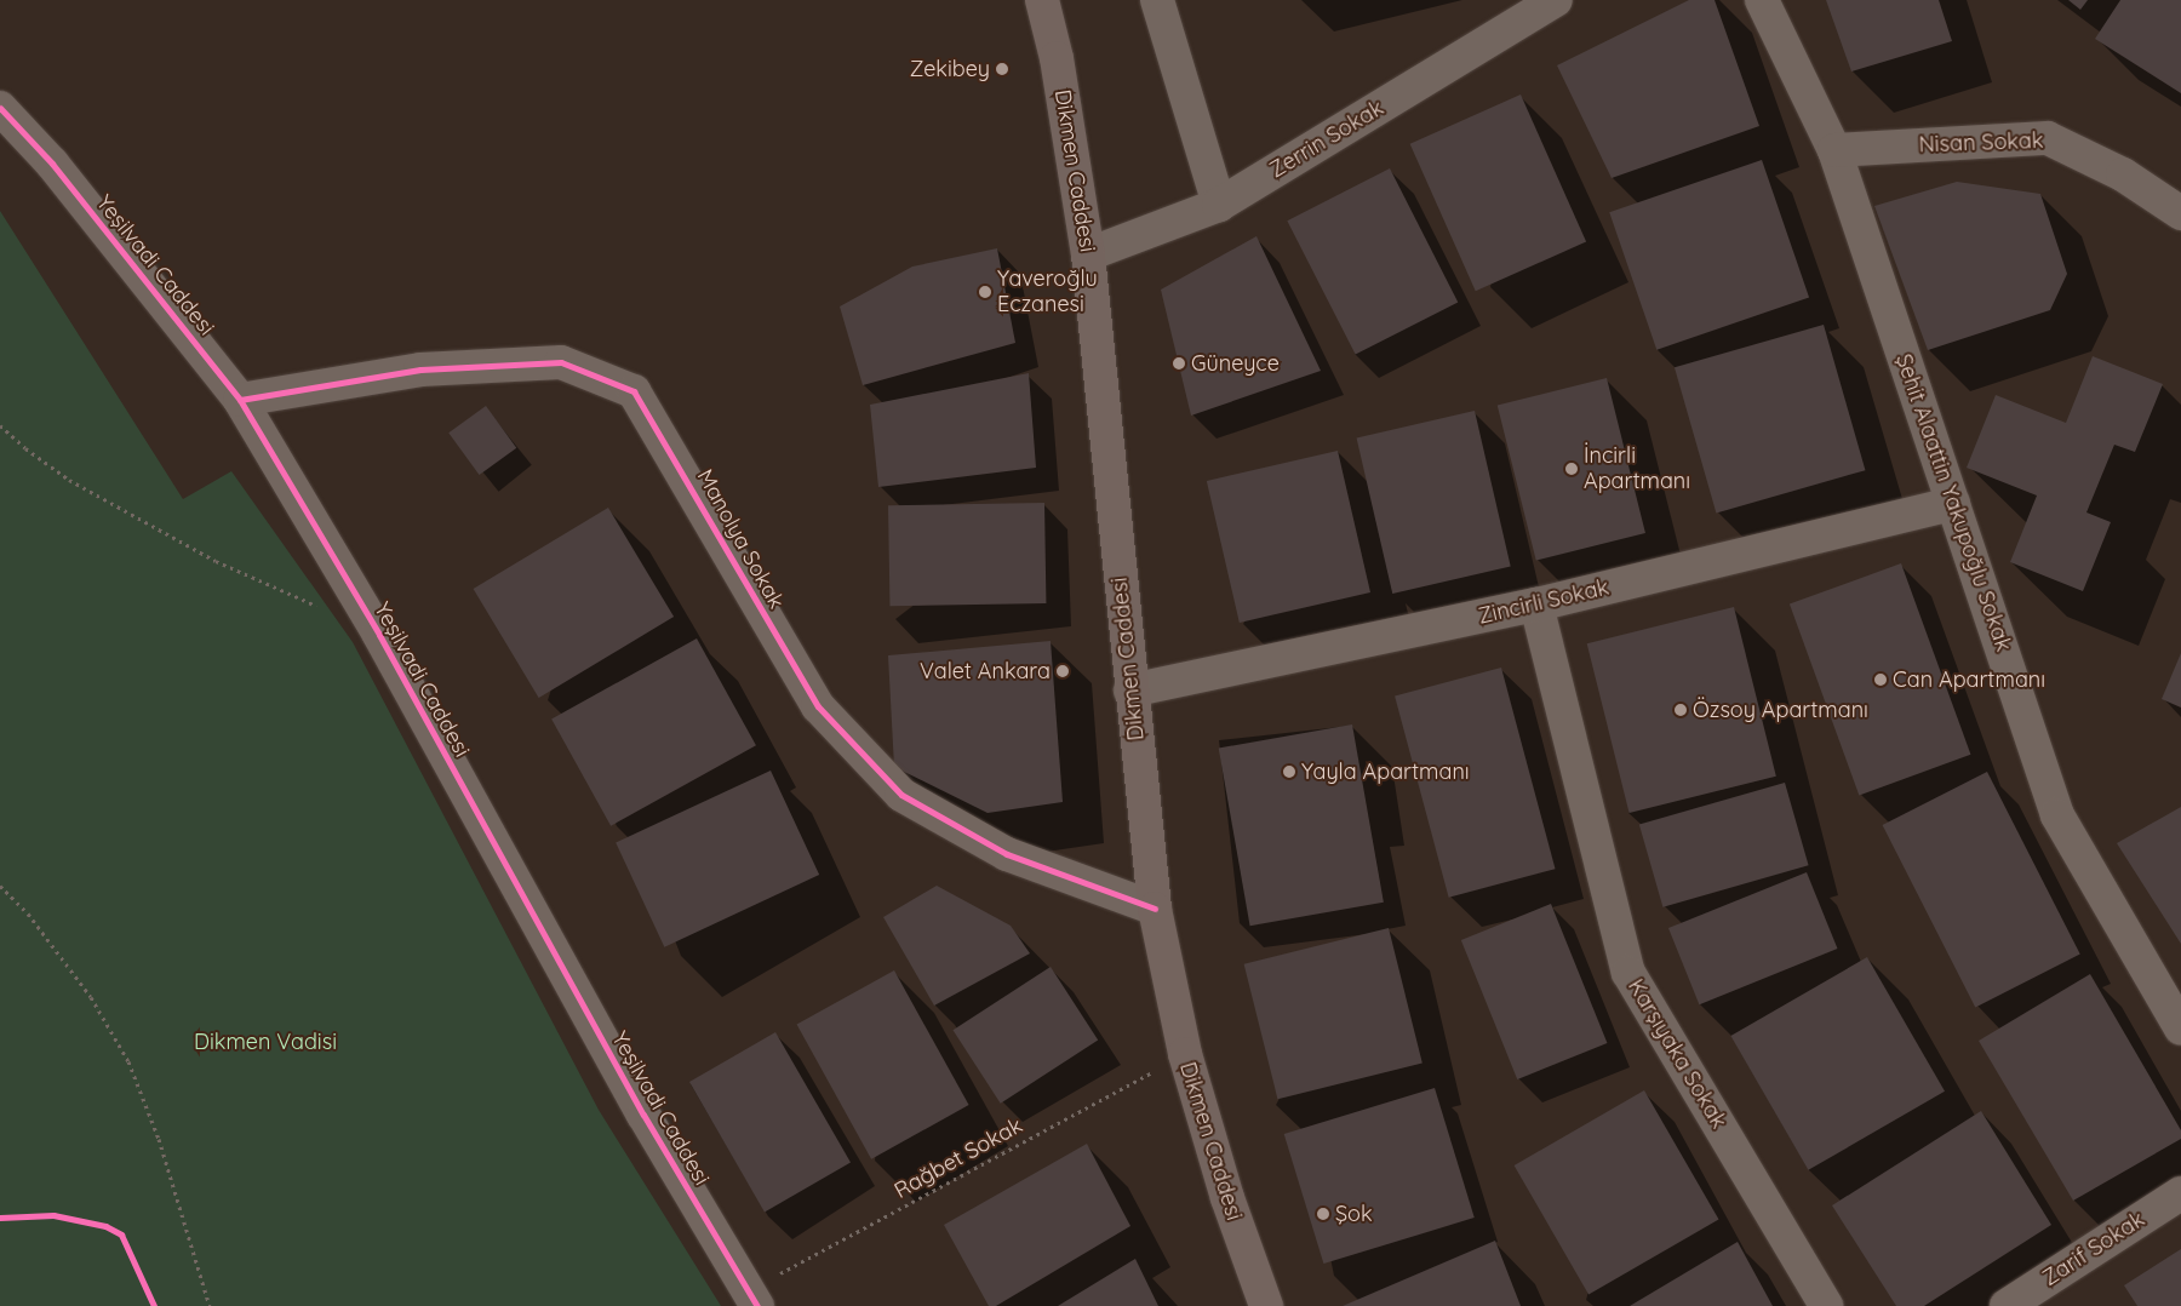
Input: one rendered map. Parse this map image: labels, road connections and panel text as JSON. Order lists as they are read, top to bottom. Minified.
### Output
{"streets":{"main road":["Dikmen Caddesi"],"street":["Zerrin Sokak","Nisan Sokak","Yeşilvadi Caddesi","Şehit Alaattin Yakupoğlu Sokak","Manolya Sokak","Zincirli Sokak","Karşıyaka Sokak","Zarif Sokak"],"path":["Rağbet Sokak"]},"crossings":[["Zerrin Sokak","Dikmen Caddesi"],["Nisan Sokak","Şehit Alaattin Yakupoğlu Sokak"],["Dikmen Caddesi","Manolya Sokak"],["Dikmen Caddesi","Zincirli Sokak"],["Dikmen Caddesi","Rağbet Sokak"],["Yeşilvadi Caddesi","Manolya Sokak"],["Yeşilvadi Caddesi","Rağbet Sokak"],["Şehit Alaattin Yakupoğlu Sokak","Zincirli Sokak"],["Zincirli Sokak","Karşıyaka Sokak"]],"parks":["Dikmen Vadisi"],"places":["Zekibey","Yaveroğlu Eczanesi","Güneyce","İncirli Apartmanı","Valet Ankara","Can Apartmanı","Özsoy Apartmanı","Yayla Apartmanı","Şok"]}
